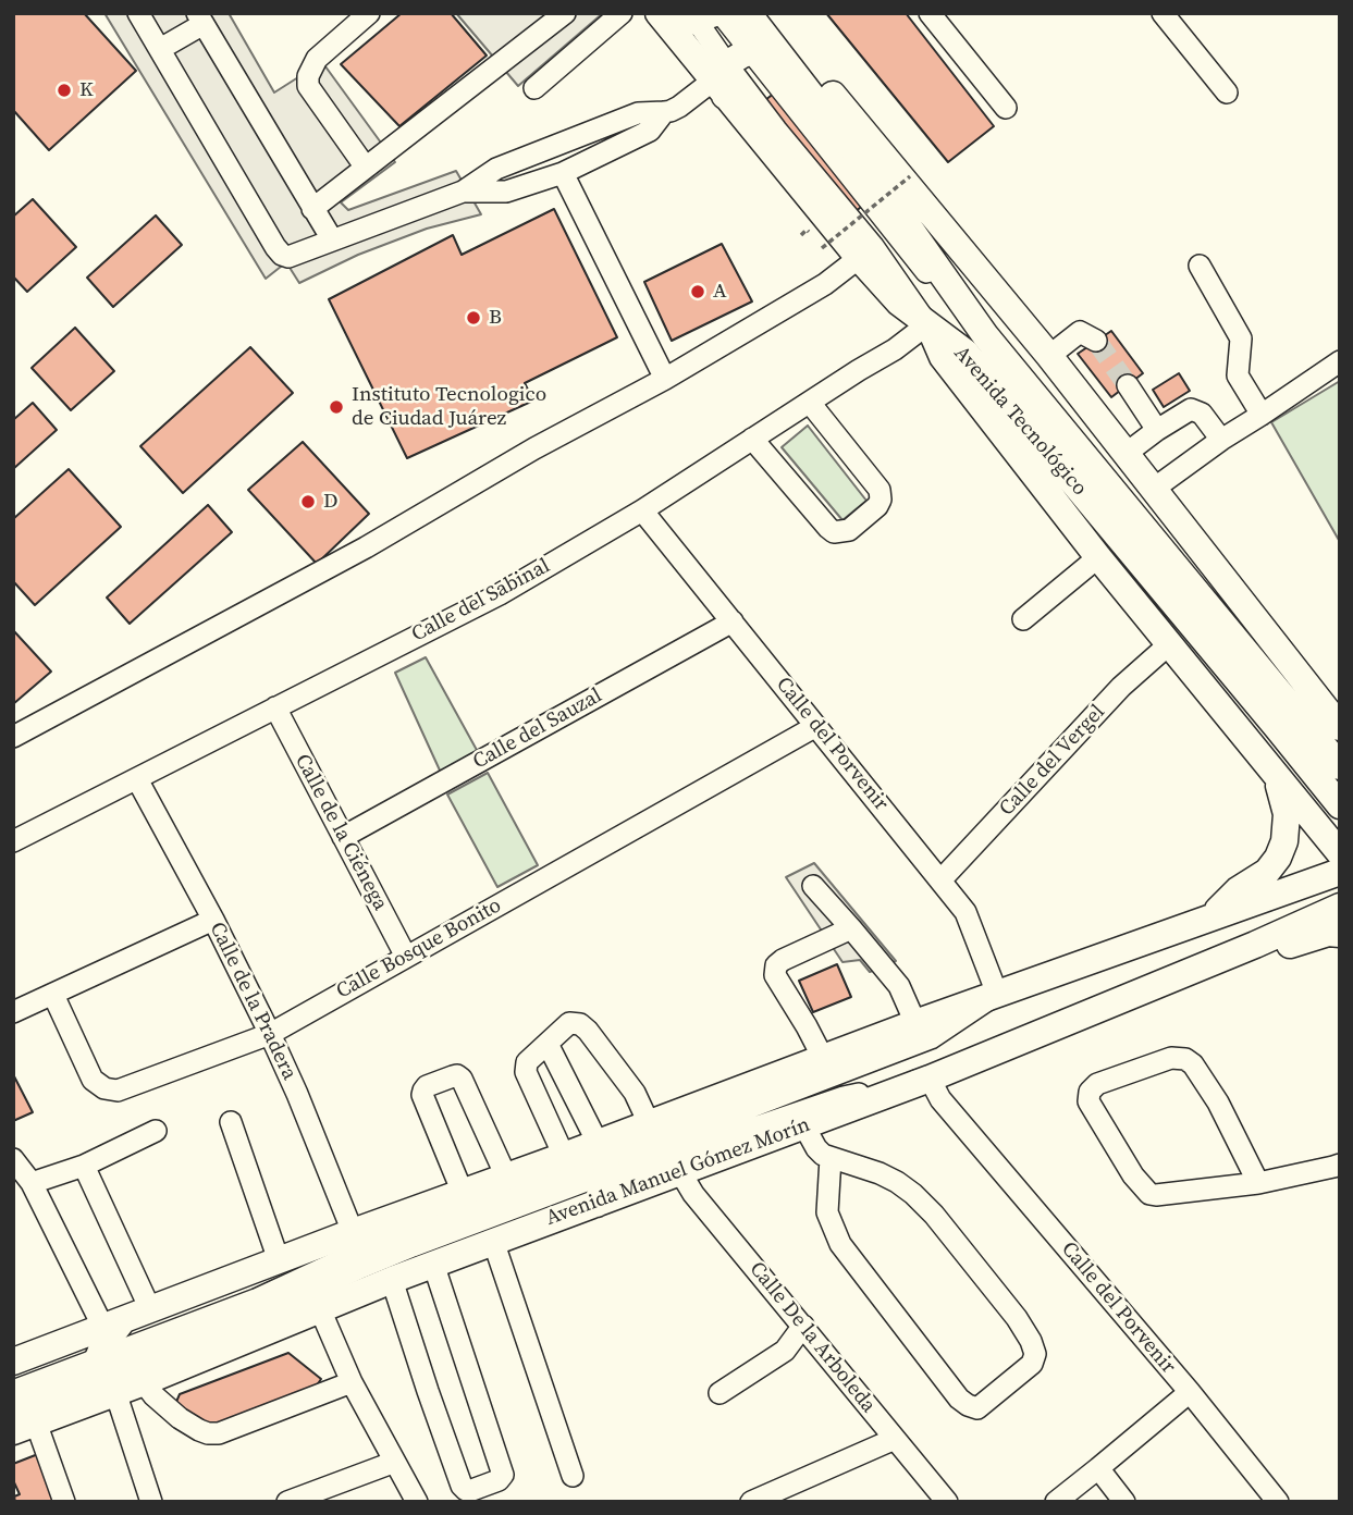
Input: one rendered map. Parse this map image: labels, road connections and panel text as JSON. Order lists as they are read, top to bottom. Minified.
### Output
{"streets":{"main road":["Avenida Tecnológico","Avenida Manuel Gómez Morín"],"street":["Calle del Sabinal","Calle del Sauzal","Calle del Porvenir","Calle del Vergel","Calle de la Ciénega","Calle Bosque Bonito","Calle de la Pradera","Calle De la Arboleda"]},"crossings":[["Avenida Tecnológico","Calle del Sabinal"],["Calle del Sabinal","Calle del Porvenir"],["Calle del Sabinal","Calle de la Ciénega"],["Calle del Sabinal","Calle de la Pradera"],["Calle del Sauzal","Calle del Porvenir"],["Calle del Sauzal","Calle de la Ciénega"],["Calle del Porvenir","Calle del Vergel"],["Calle del Porvenir","Calle Bosque Bonito"],["Calle del Porvenir","Avenida Manuel Gómez Morín"],["Calle de la Ciénega","Calle Bosque Bonito"],["Calle Bosque Bonito","Calle de la Pradera"],["Calle de la Pradera","Avenida Manuel Gómez Morín"],["Avenida Manuel Gómez Morín","Calle De la Arboleda"]],"places":["K","A","B","Instituto Tecnologico de Ciudad Juárez","D"]}
